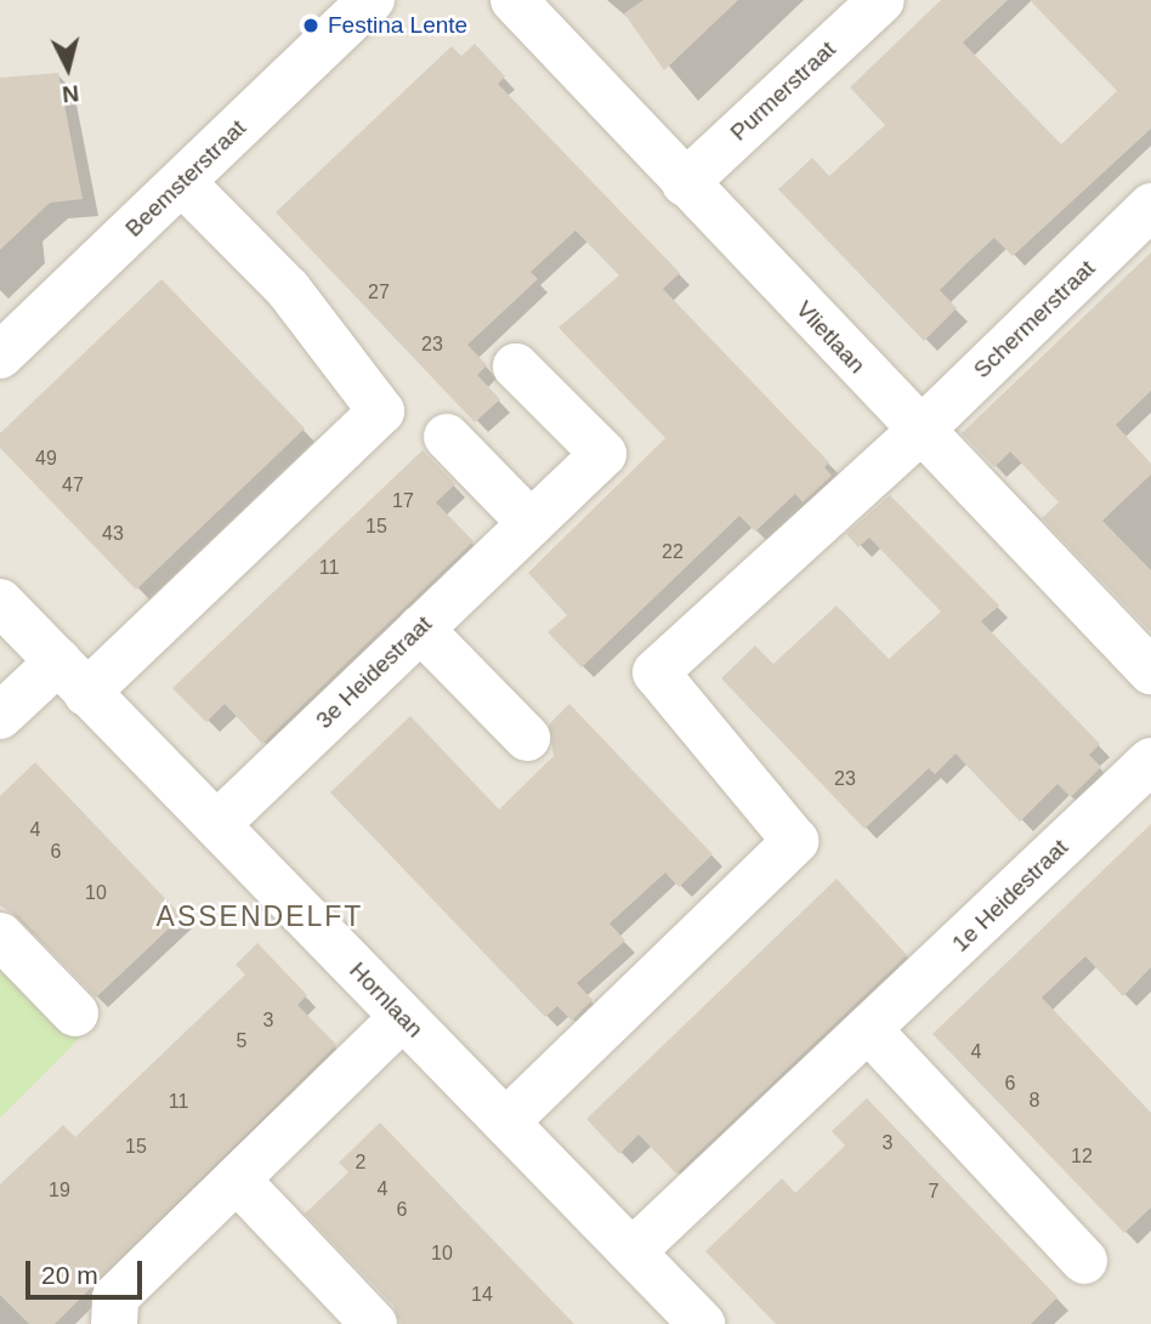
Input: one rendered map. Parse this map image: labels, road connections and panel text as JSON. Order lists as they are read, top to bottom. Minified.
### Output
{"streets":{"street":["Purmerstraat","Beemsterstraat","Schermerstraat","Vlietlaan","3e Heidestraat","1e Heidestraat","Hornlaan"]},"crossings":[["Purmerstraat","Vlietlaan"],["Schermerstraat","Vlietlaan"],["Schermerstraat","Hornlaan"],["3e Heidestraat","Hornlaan"],["1e Heidestraat","Hornlaan"]],"districts":["ASSENDELFT"],"places":["Festina Lente"],"house_numbers":["27","23","49","47","17","15","43","22","11","23","4","6","10","3","5","4","6","8","11","3","15","12","2","4","19","7","6","10","14"],"scale_bar":"20 m","north":"bottom"}
